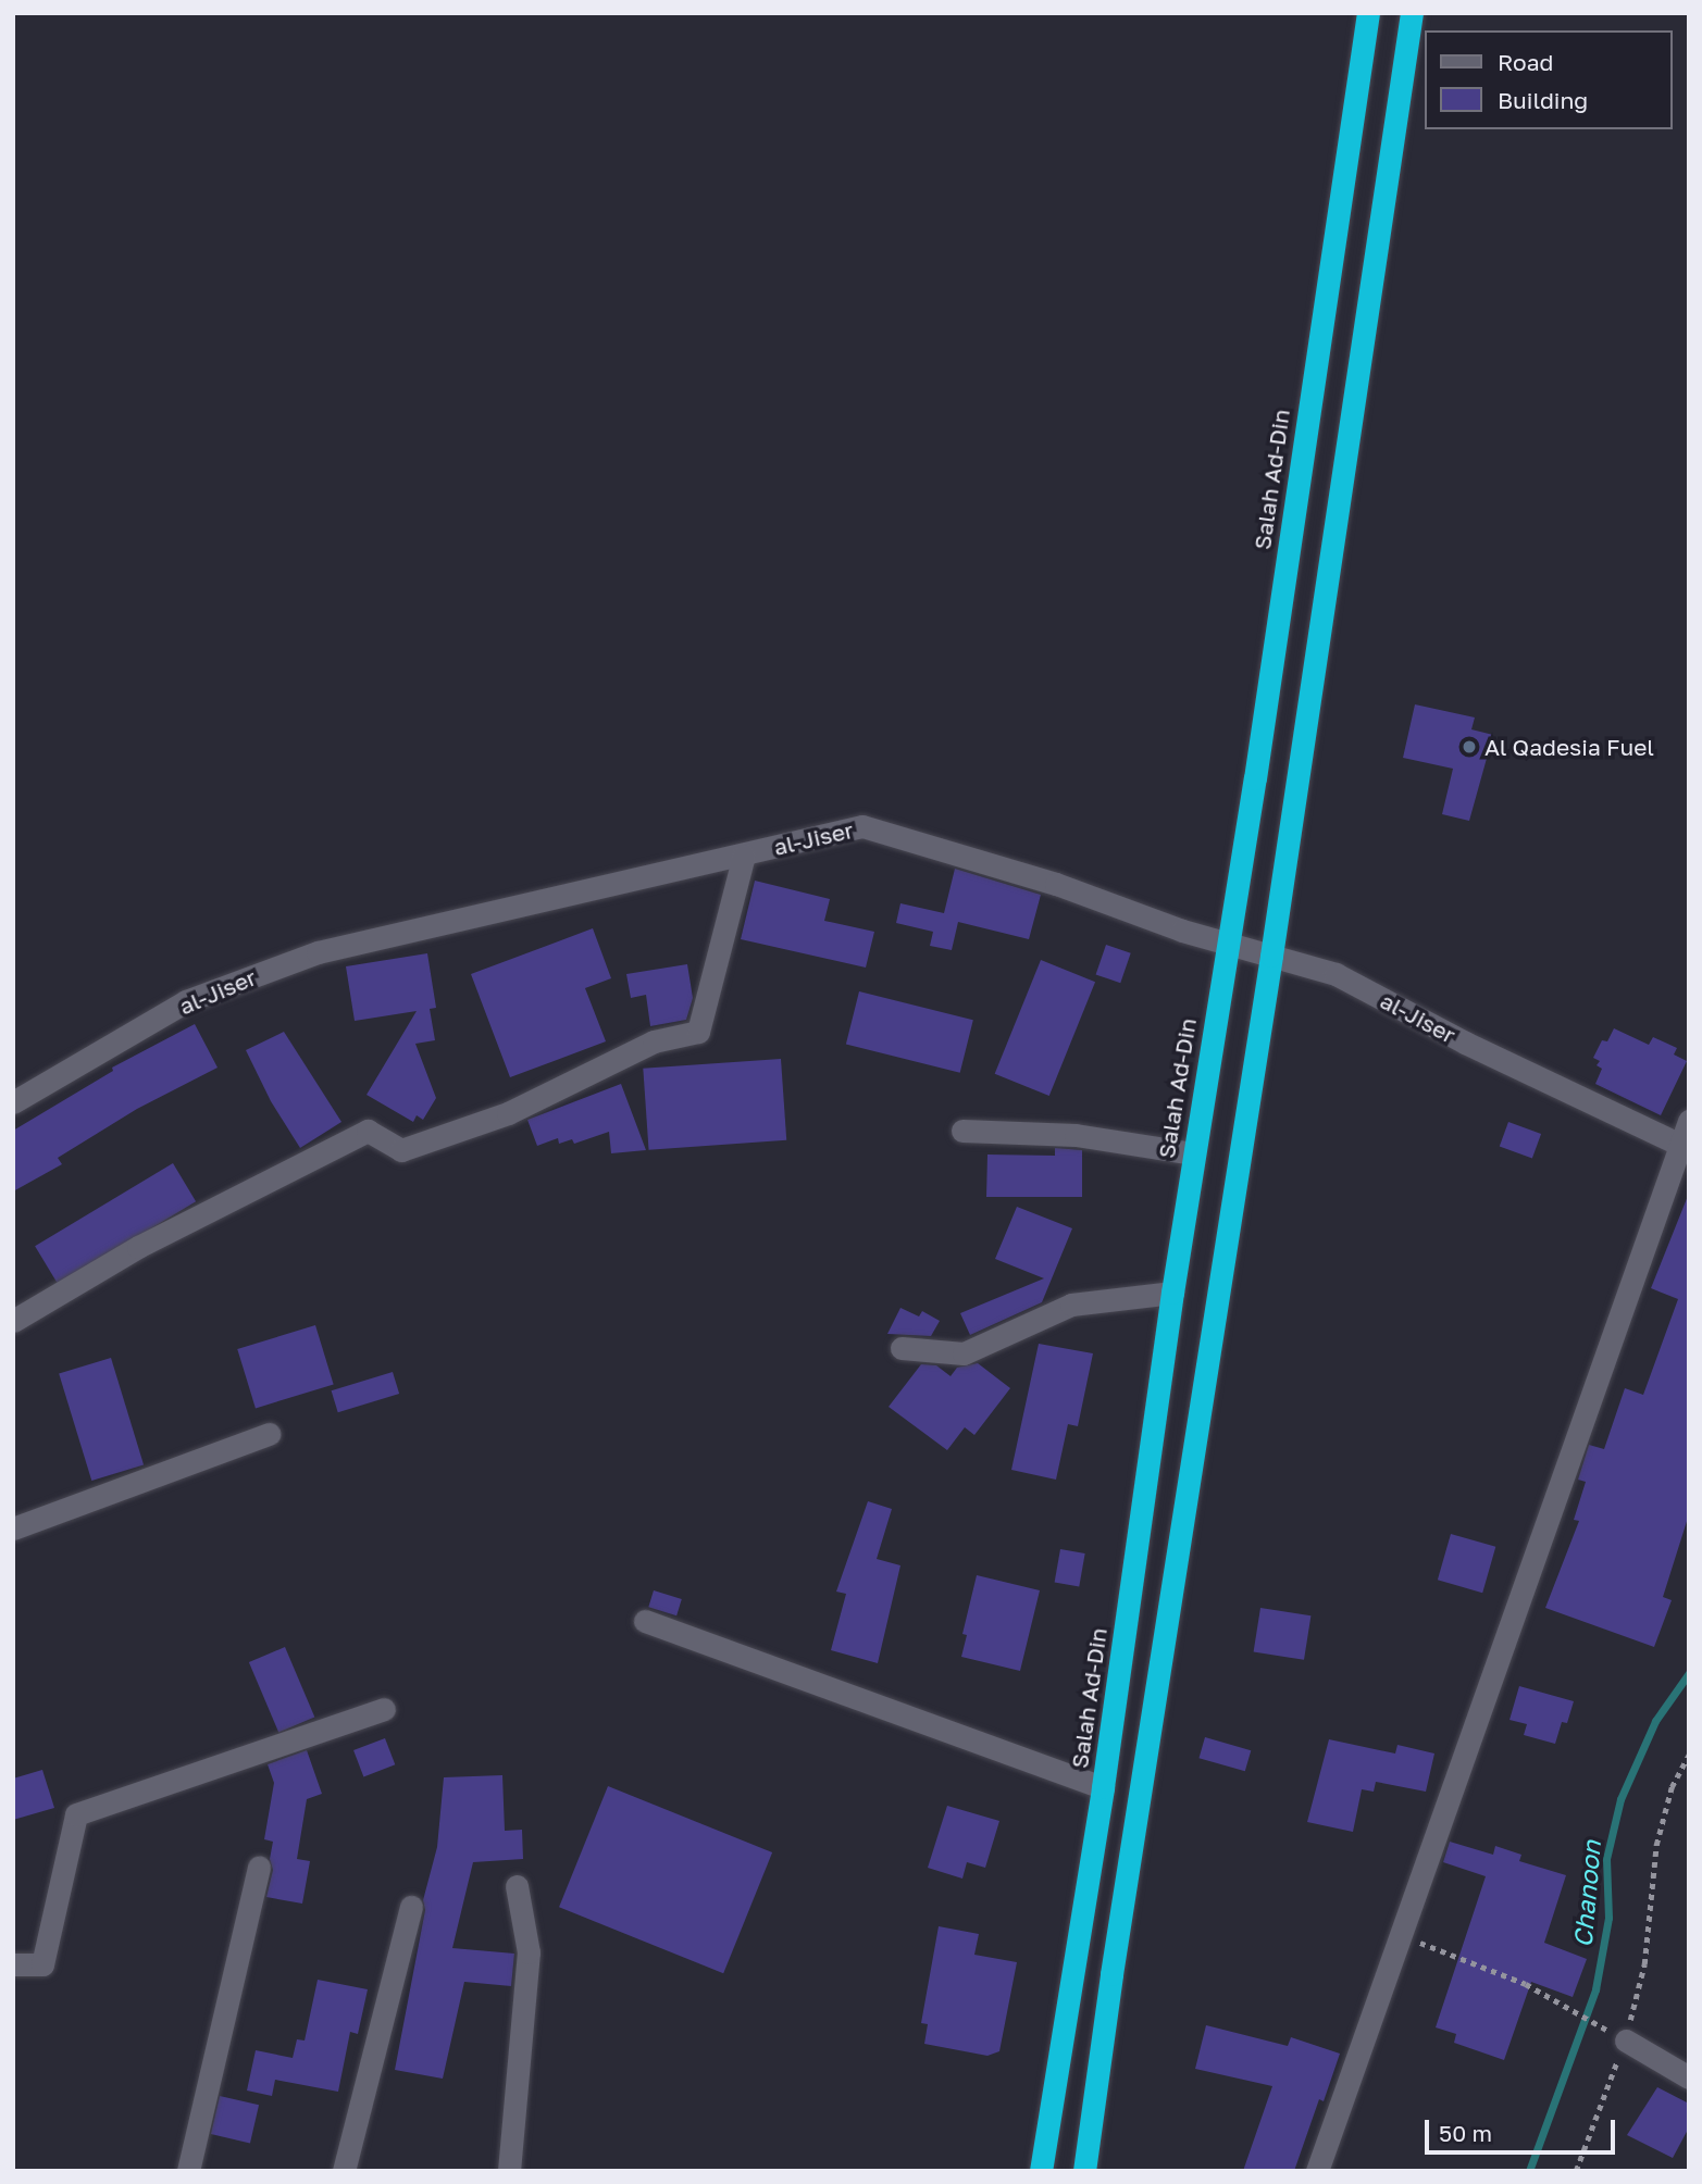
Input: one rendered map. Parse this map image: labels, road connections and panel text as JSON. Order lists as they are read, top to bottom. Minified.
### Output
{"streets":{"highway":["Salah Ad-Din"],"street":["al-Jiser"]},"crossings":[["Salah Ad-Din","al-Jiser"]],"water":["Chanoon"],"places":["Al Qadesia Fuel"],"legend":["Road","Building"],"scale_bar":"50 m"}
